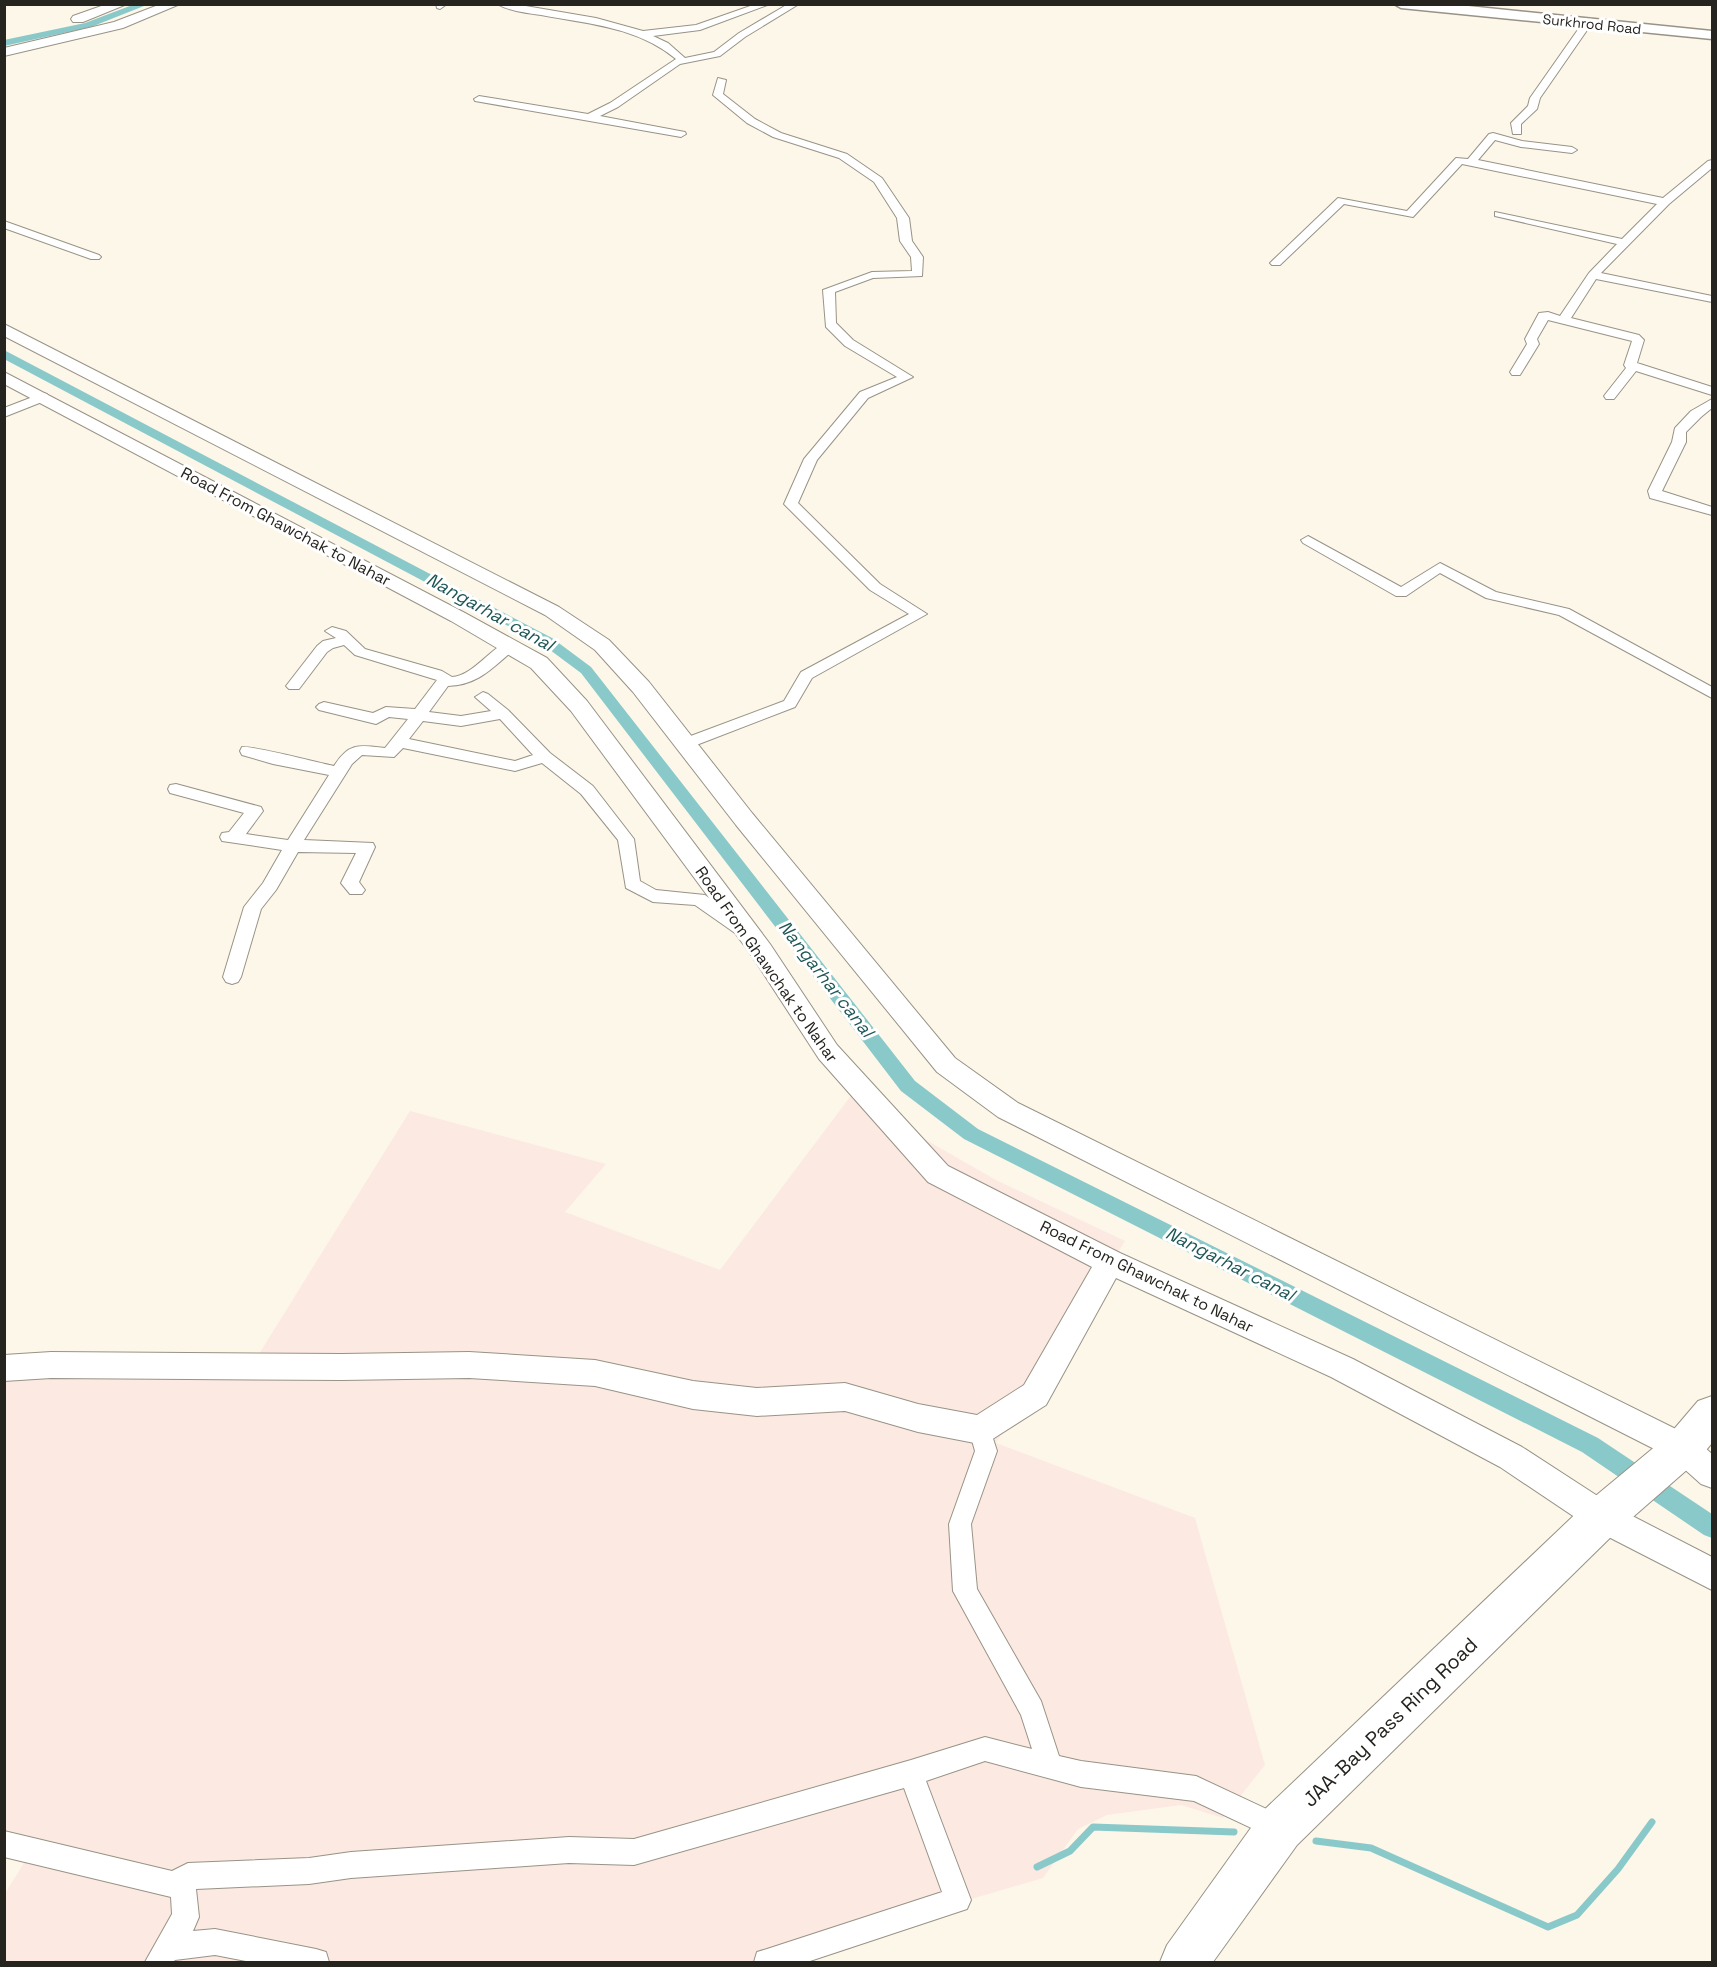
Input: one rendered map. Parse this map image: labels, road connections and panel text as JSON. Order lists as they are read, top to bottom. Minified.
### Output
{"streets":{"highway":["JAA-Bay Pass Ring Road"],"main road":["Surkhrod Road"],"street":["Road From Ghawchak to Nahar"]},"crossings":[["Road From Ghawchak to Nahar","JAA-Bay Pass Ring Road"]],"water":["Nangarhar canal"]}
